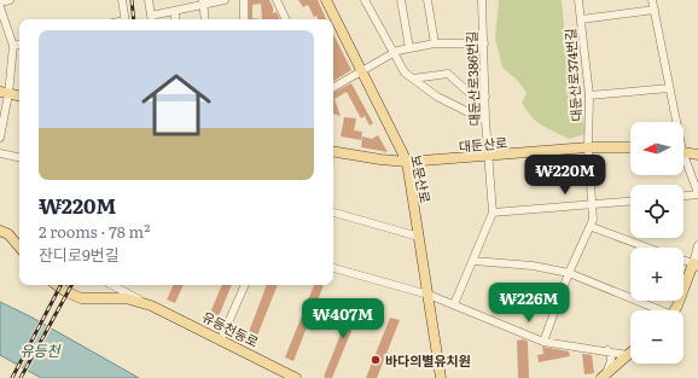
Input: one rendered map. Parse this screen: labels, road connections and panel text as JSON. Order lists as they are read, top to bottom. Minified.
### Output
{"streets":{"main road":["대둔산로","보문산로","유등천동로"],"street":["대둔산로374번길","대둔산로386번길"]},"crossings":[["대둔산로374번길","대둔산로"],["대둔산로386번길","대둔산로"],["대둔산로","보문산로"]],"water":["유등천"],"places":["바다의별유치원"],"north":"left","page":{"list":[{"name":"₩220M","note":"2 rooms · 78 m² · 잔디로9번길"}],"map_buttons":["+","−"],"price":["₩220M","₩226M","₩407M"]}}
